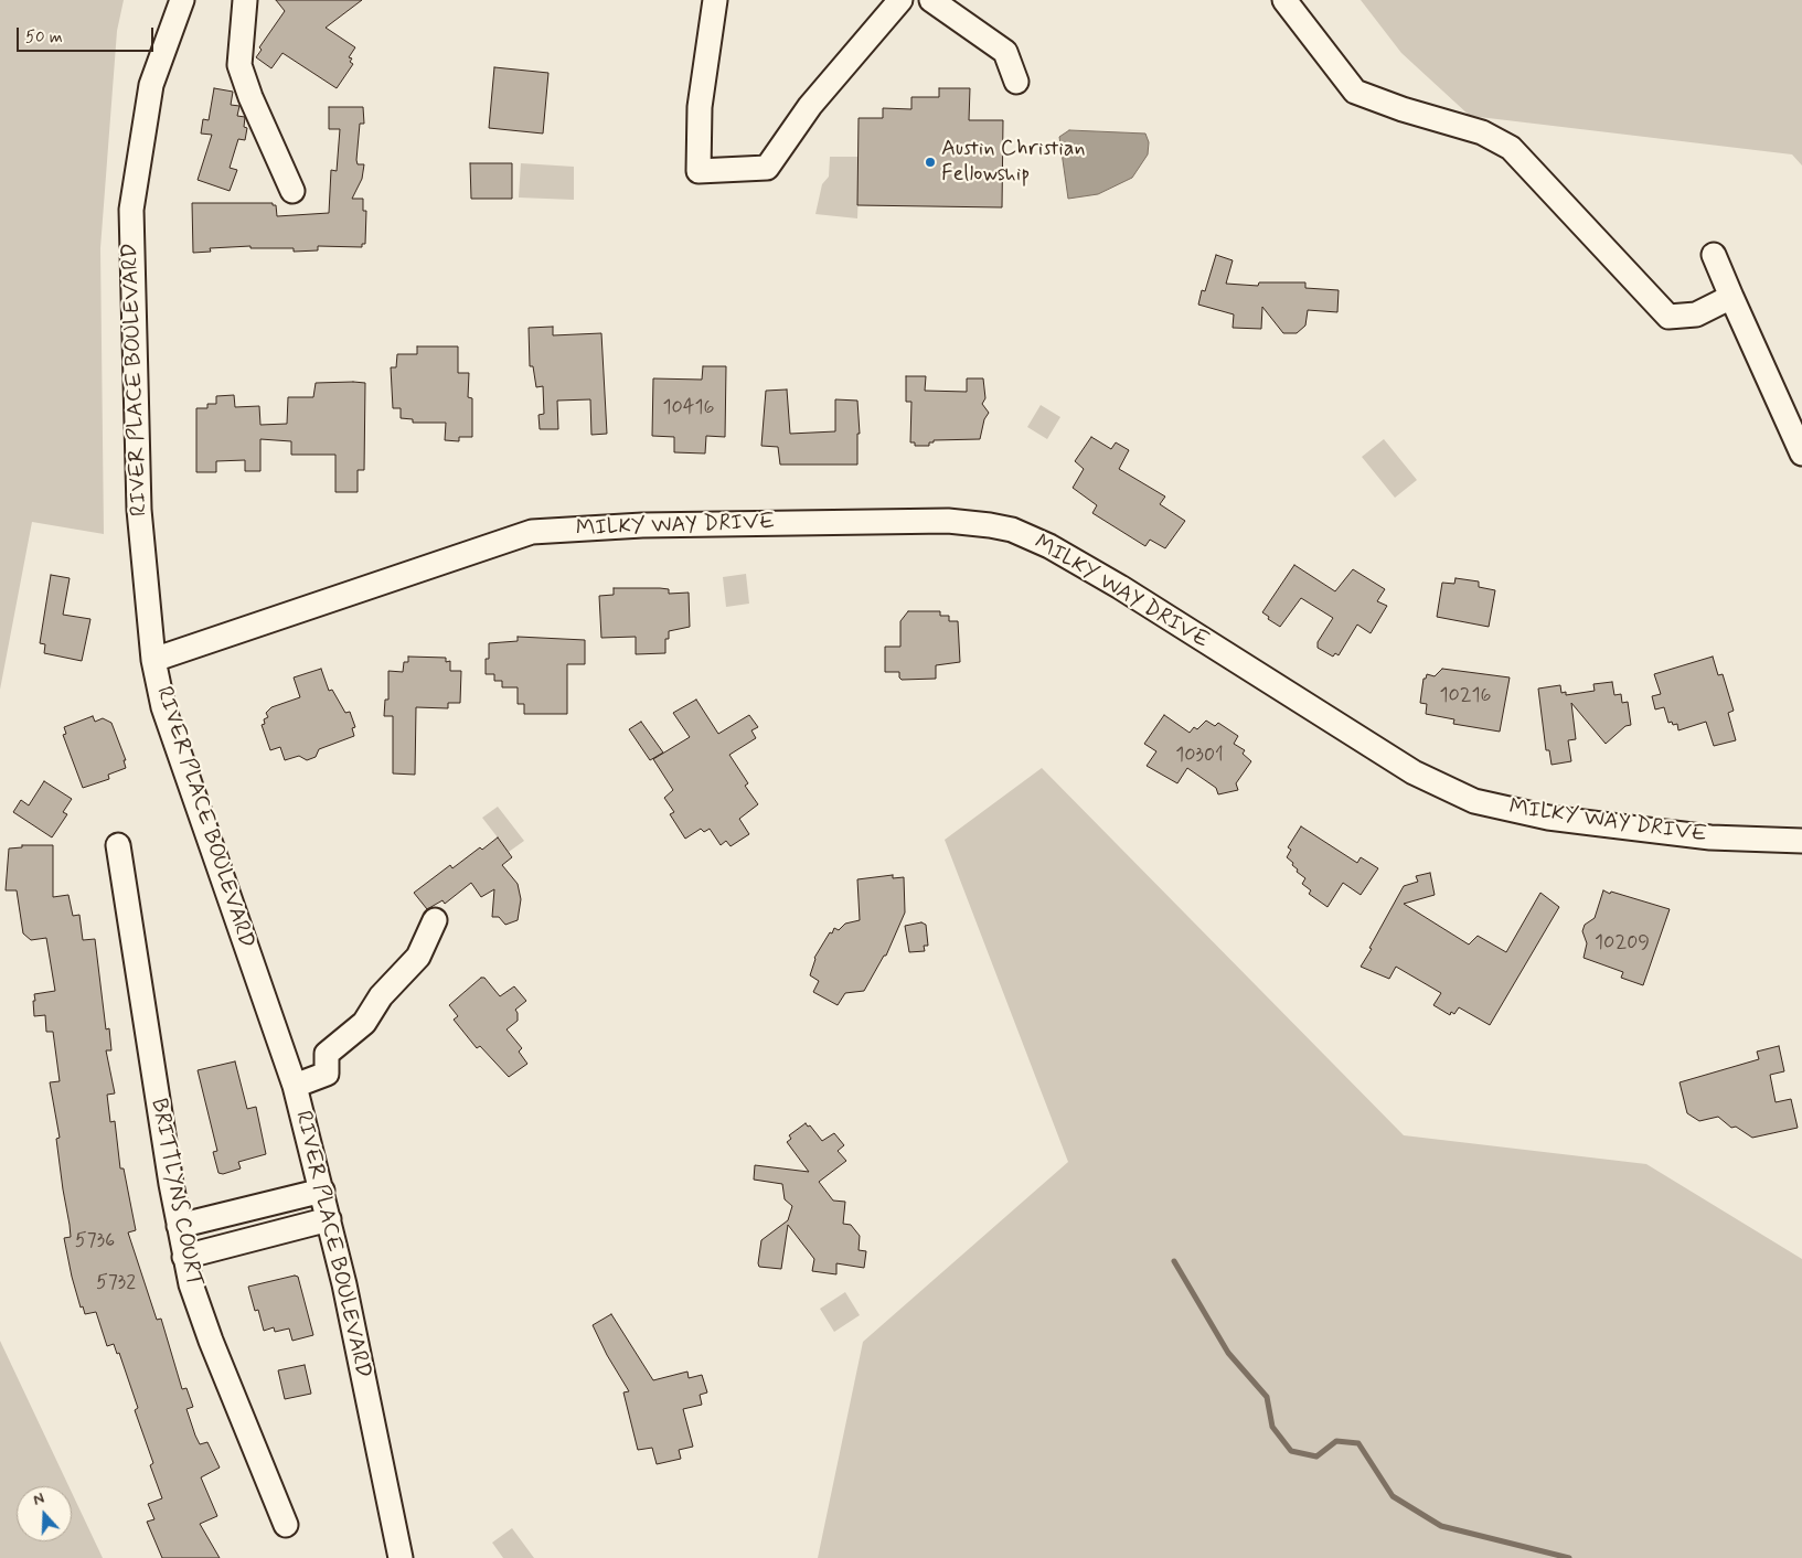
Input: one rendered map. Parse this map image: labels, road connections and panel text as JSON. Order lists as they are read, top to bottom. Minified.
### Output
{"streets":{"street":["RIVER PLACE BOULEVARD","MILKY WAY DRIVE","BRITTLYNS COURT"]},"crossings":[["RIVER PLACE BOULEVARD","MILKY WAY DRIVE"]],"places":["Austin Christian Fellowship"],"house_numbers":["10416","10216","10301","10209","5736","5732"],"scale_bar":"50 m","north":"top"}
